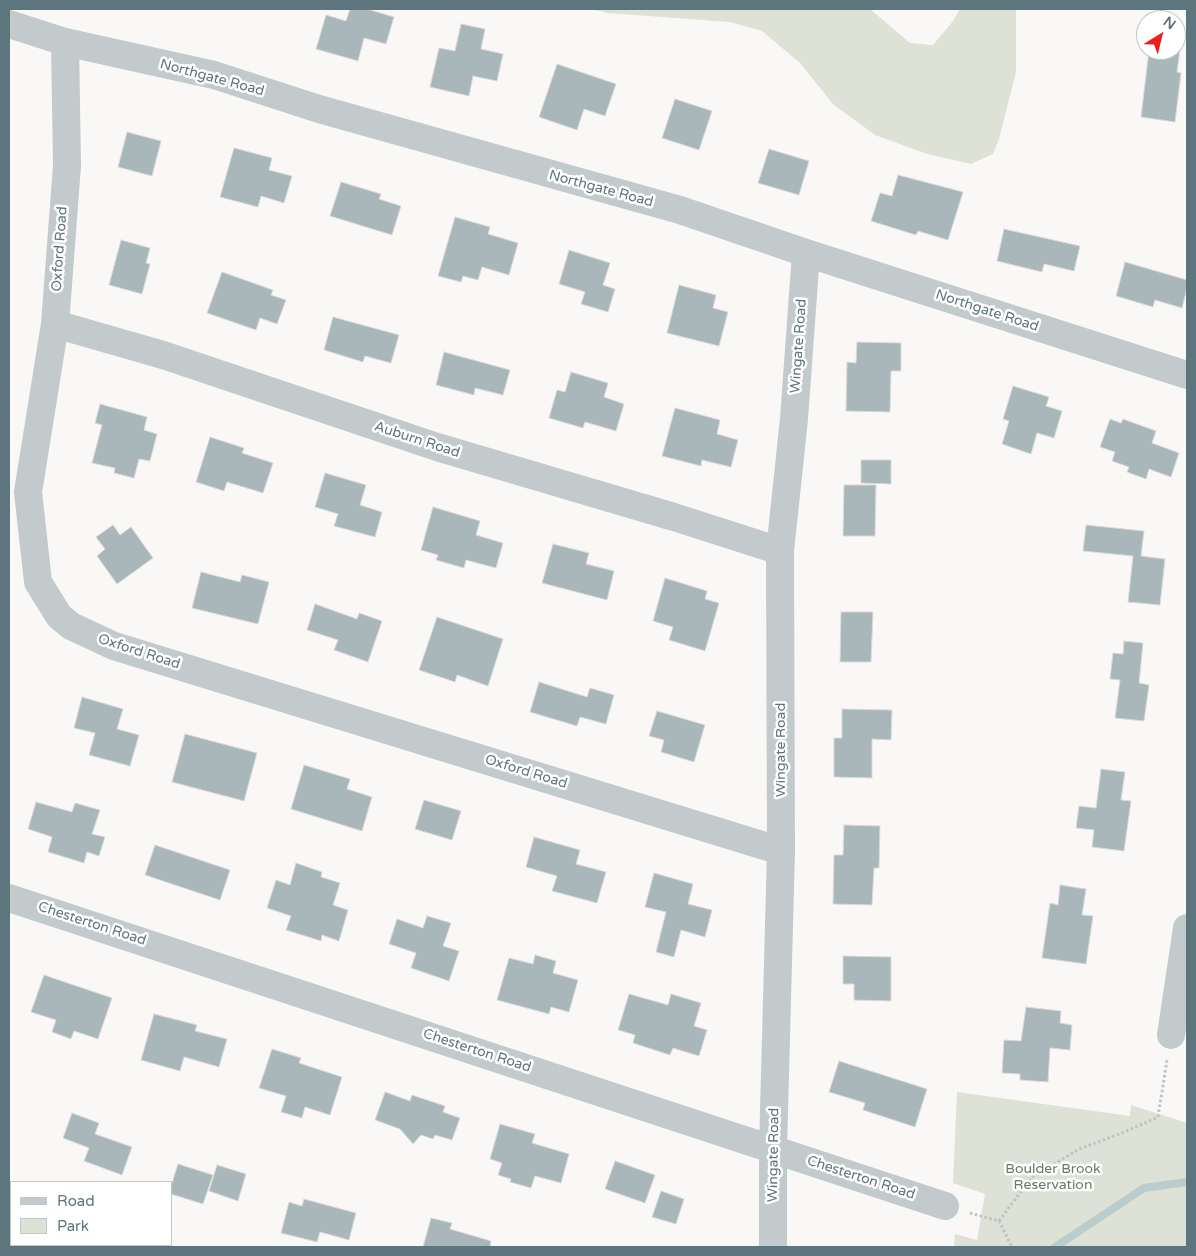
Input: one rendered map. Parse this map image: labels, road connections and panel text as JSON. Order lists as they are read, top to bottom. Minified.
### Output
{"streets":{"street":["Northgate Road","Oxford Road","Wingate Road","Auburn Road","Chesterton Road"]},"crossings":[["Northgate Road","Oxford Road"],["Northgate Road","Wingate Road"],["Oxford Road","Wingate Road"],["Oxford Road","Auburn Road"],["Wingate Road","Auburn Road"],["Wingate Road","Chesterton Road"]],"parks":["Boulder Brook Reservation"],"legend":["Road","Park"],"north":"top right"}
